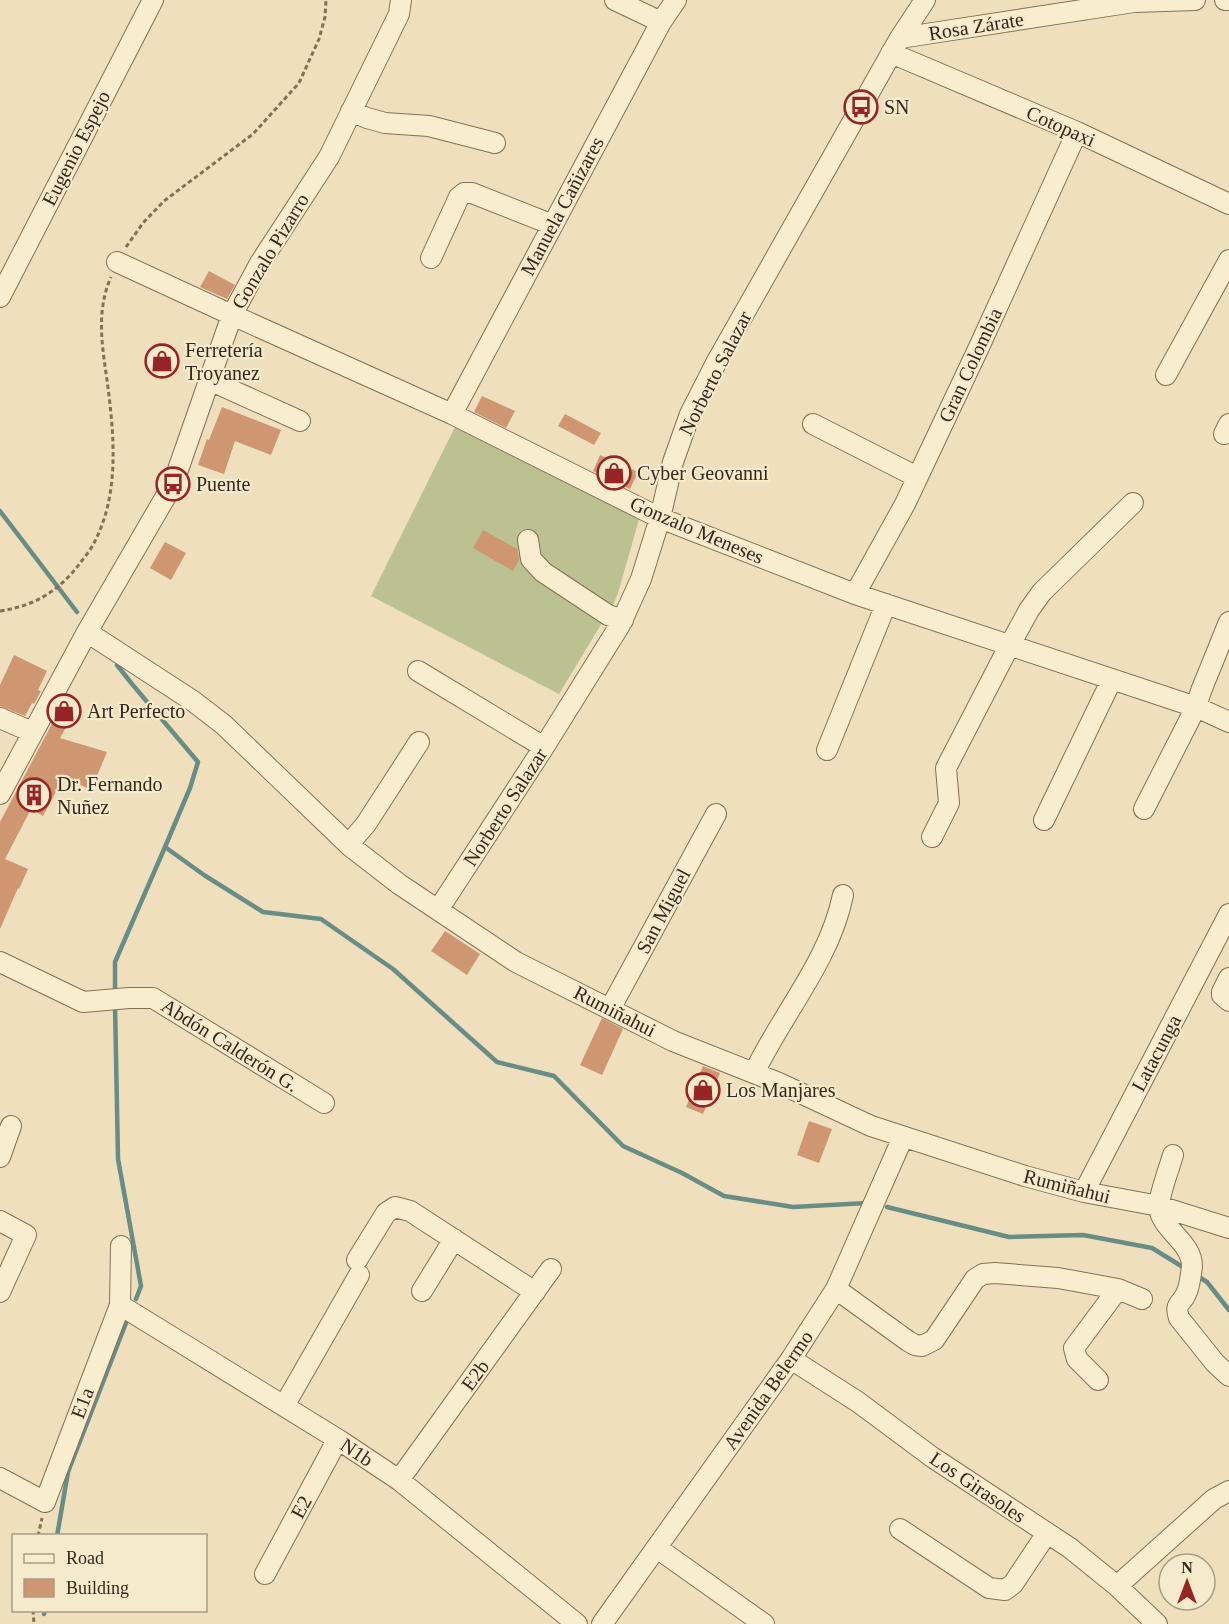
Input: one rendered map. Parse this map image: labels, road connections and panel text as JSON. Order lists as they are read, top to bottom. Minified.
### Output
{"streets":{"street":["Rosa Zárate","Cotopaxi","Eugenio Espejo","Manuela Cañizares","Gonzalo Pizarro","Gran Colombia","Norberto Salazar","Gonzalo Meneses","San Miguel","Rumiñahui","Abdón Calderón G.","Latacunga","E2b","Avenida Belermo","E1a","N1b","Los Girasoles","E2"]},"crossings":[["Rosa Zárate","Cotopaxi"],["Rosa Zárate","Norberto Salazar"],["Cotopaxi","Gran Colombia"],["Cotopaxi","Norberto Salazar"],["Manuela Cañizares","Gonzalo Meneses"],["Gonzalo Pizarro","Gonzalo Meneses"],["Gonzalo Pizarro","Rumiñahui"],["Gran Colombia","Gonzalo Meneses"],["Norberto Salazar","Gonzalo Meneses"],["Norberto Salazar","Rumiñahui"],["San Miguel","Rumiñahui"],["Rumiñahui","Latacunga"],["Rumiñahui","Avenida Belermo"],["E2b","N1b"],["Avenida Belermo","Los Girasoles"],["E1a","N1b"],["N1b","E2"]],"places":{"bus stop":["SN","Puente"],"shop":["Ferretería Troyanez","Cyber Geovanni","Art Perfecto","Los Manjares"],"building":["Dr. Fernando Nuñez"]},"legend":["Road","Building"],"north":"top"}
